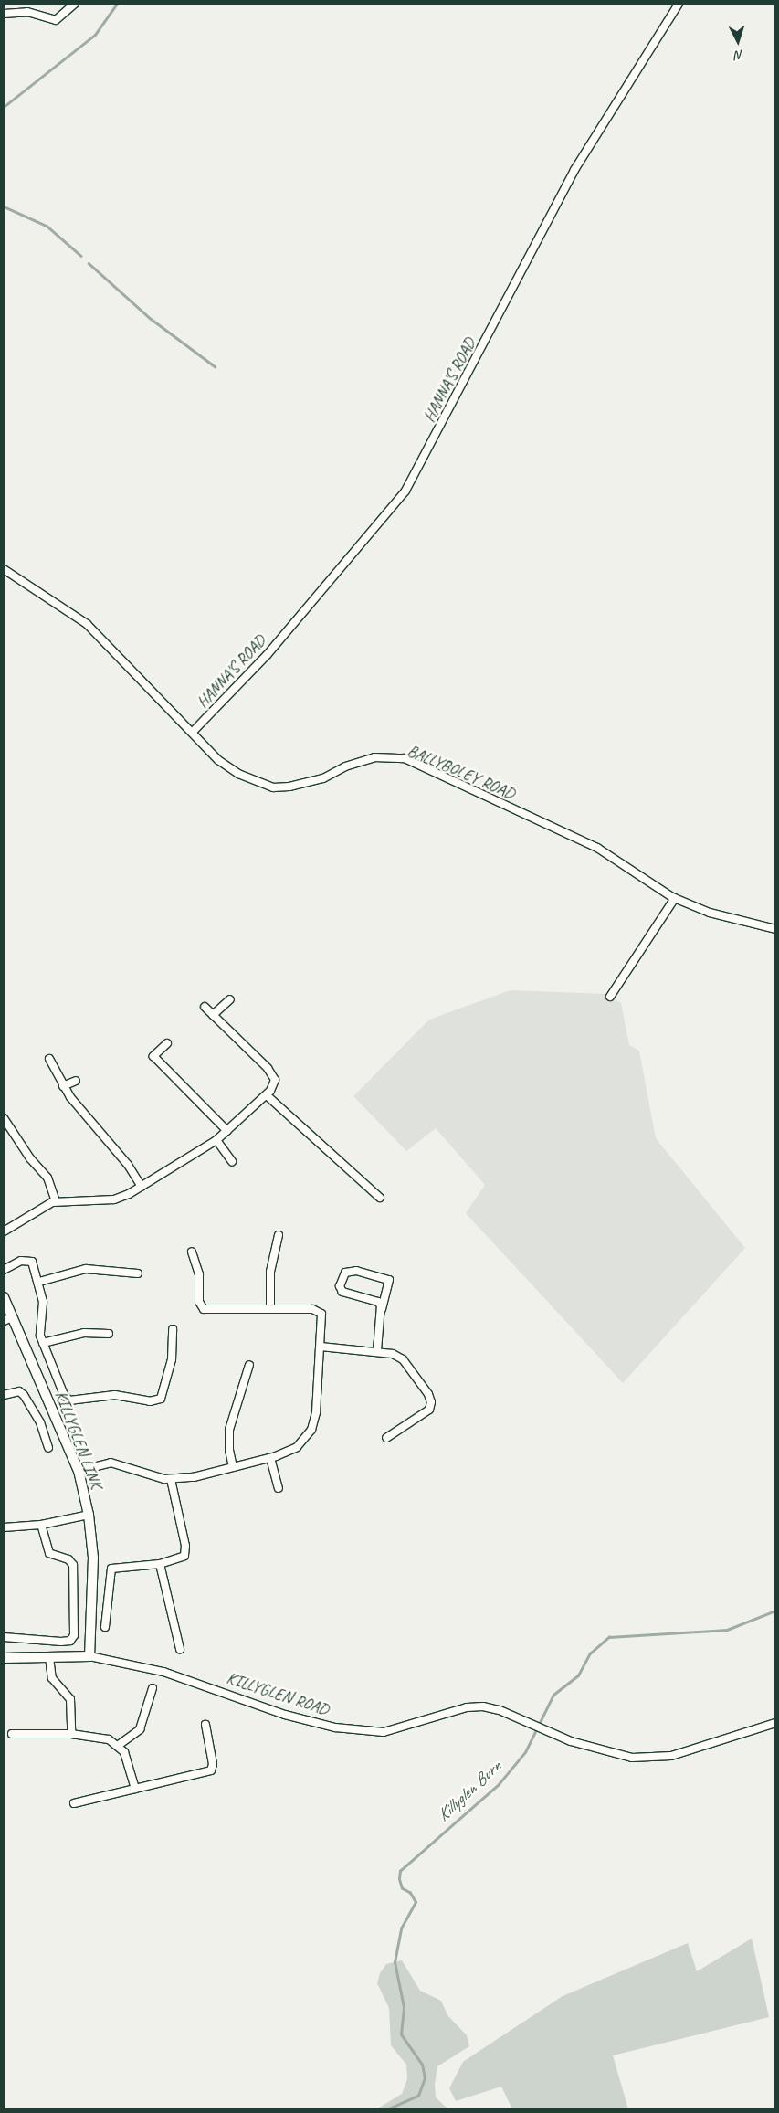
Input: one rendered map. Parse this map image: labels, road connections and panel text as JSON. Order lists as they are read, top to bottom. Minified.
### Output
{"streets":{"street":["HANNA'S ROAD","BALLYBOLEY ROAD","KILLYGLEN LINK","KILLYGLEN ROAD"]},"crossings":[["HANNA'S ROAD","BALLYBOLEY ROAD"],["KILLYGLEN LINK","KILLYGLEN ROAD"]],"water":["Killyglen Burn"],"north":"bottom"}
